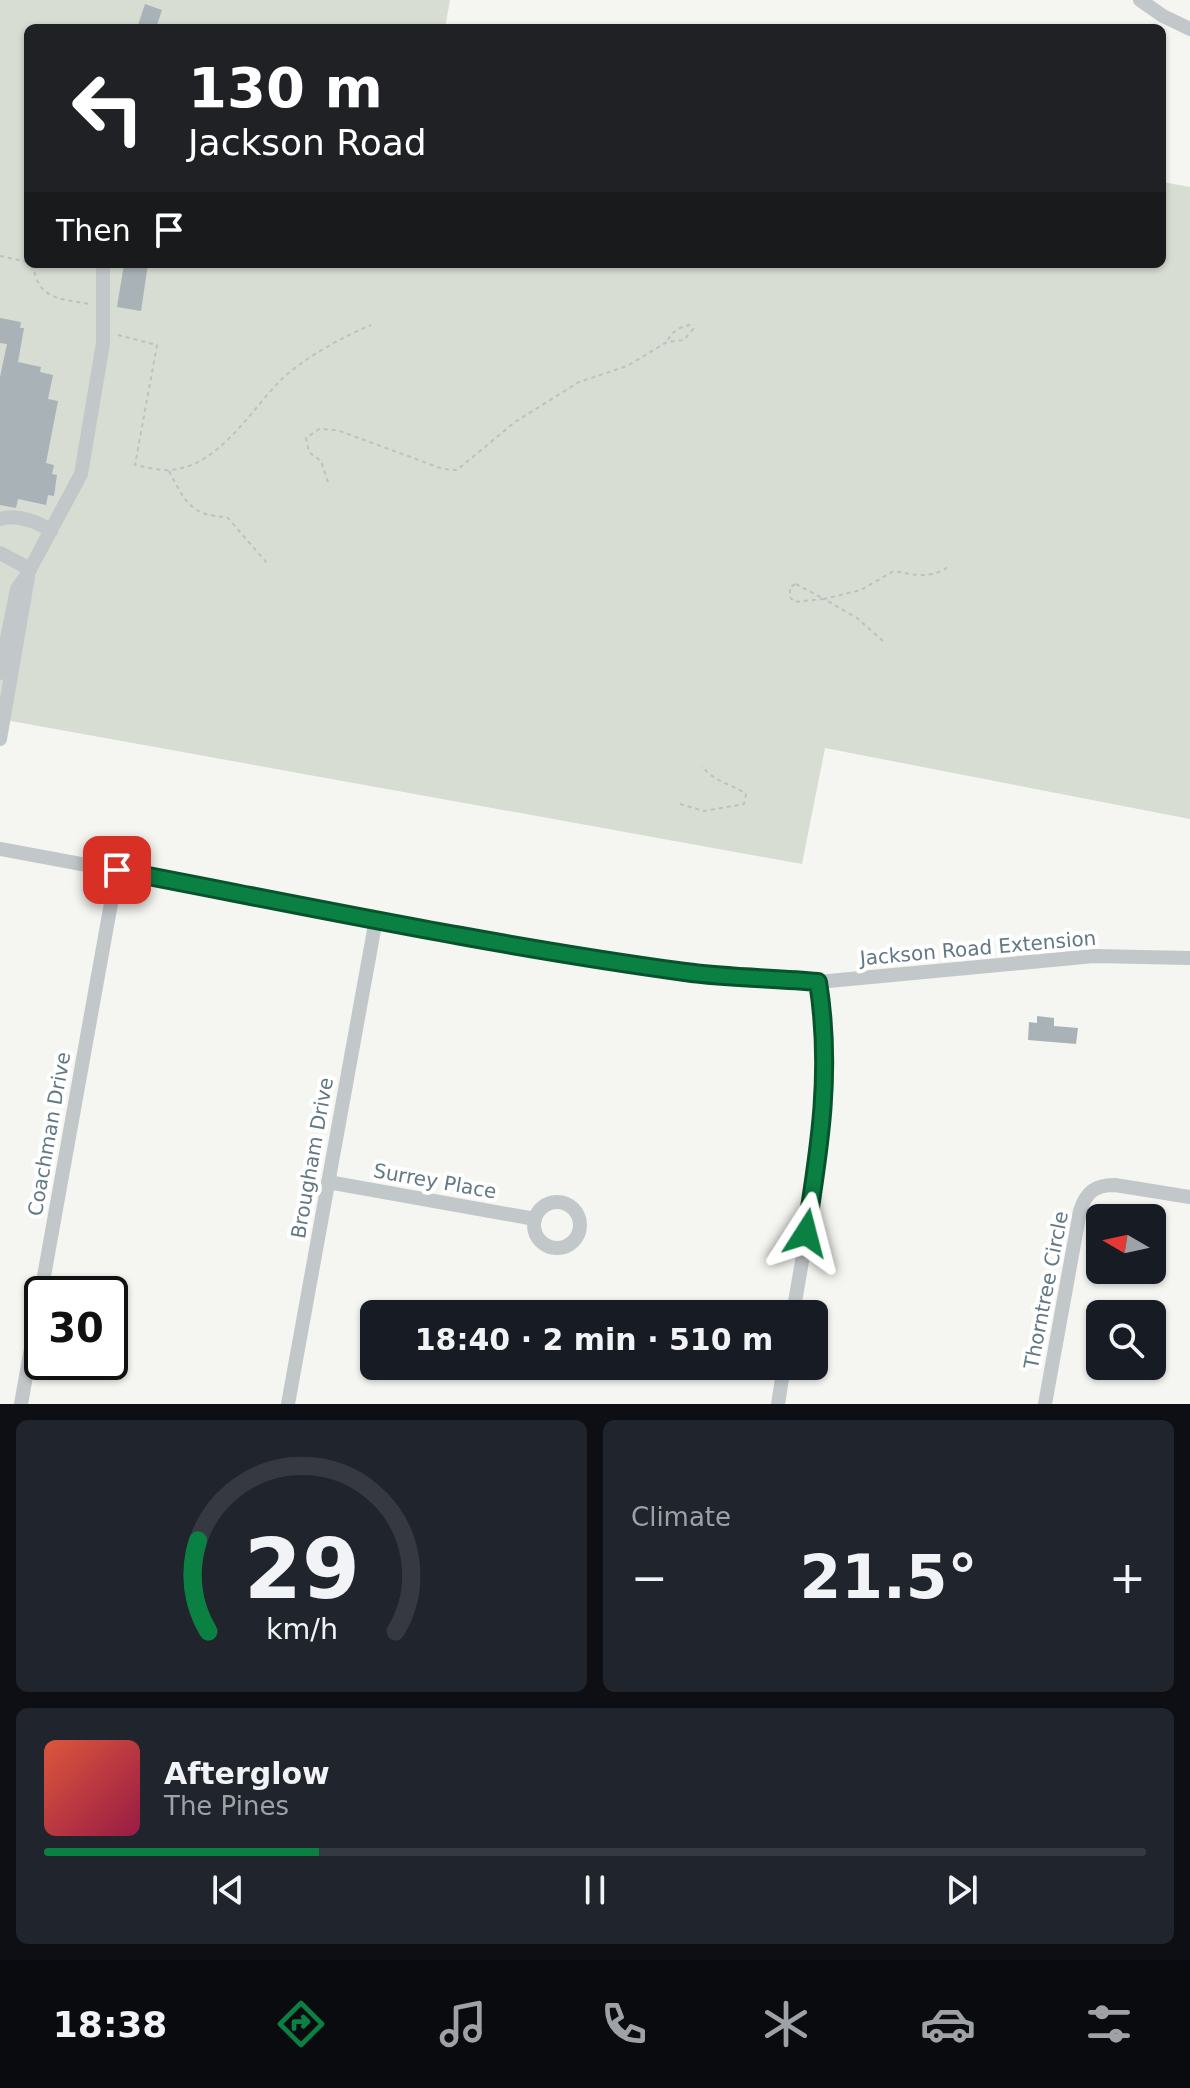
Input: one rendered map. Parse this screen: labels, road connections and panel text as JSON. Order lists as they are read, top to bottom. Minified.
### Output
{"streets":{"street":["Jackson Road Extension","Coachman Drive","Brougham Drive","Surrey Place","Thorntree Circle"]},"crossings":[["Jackson Road Extension","Coachman Drive"],["Jackson Road Extension","Brougham Drive"],["Brougham Drive","Surrey Place"]],"north":"left","page":{"turn":["130 m","Jackson Road"],"then":"Then","limit":"30","trip":"18:40 · 2 min · 510 m","tile":"Climate","heat":["−","21.5°","+"],"song":["Afterglow","The Pines"],"tabs":"18:38","gauge":["29","km/h"]}}
